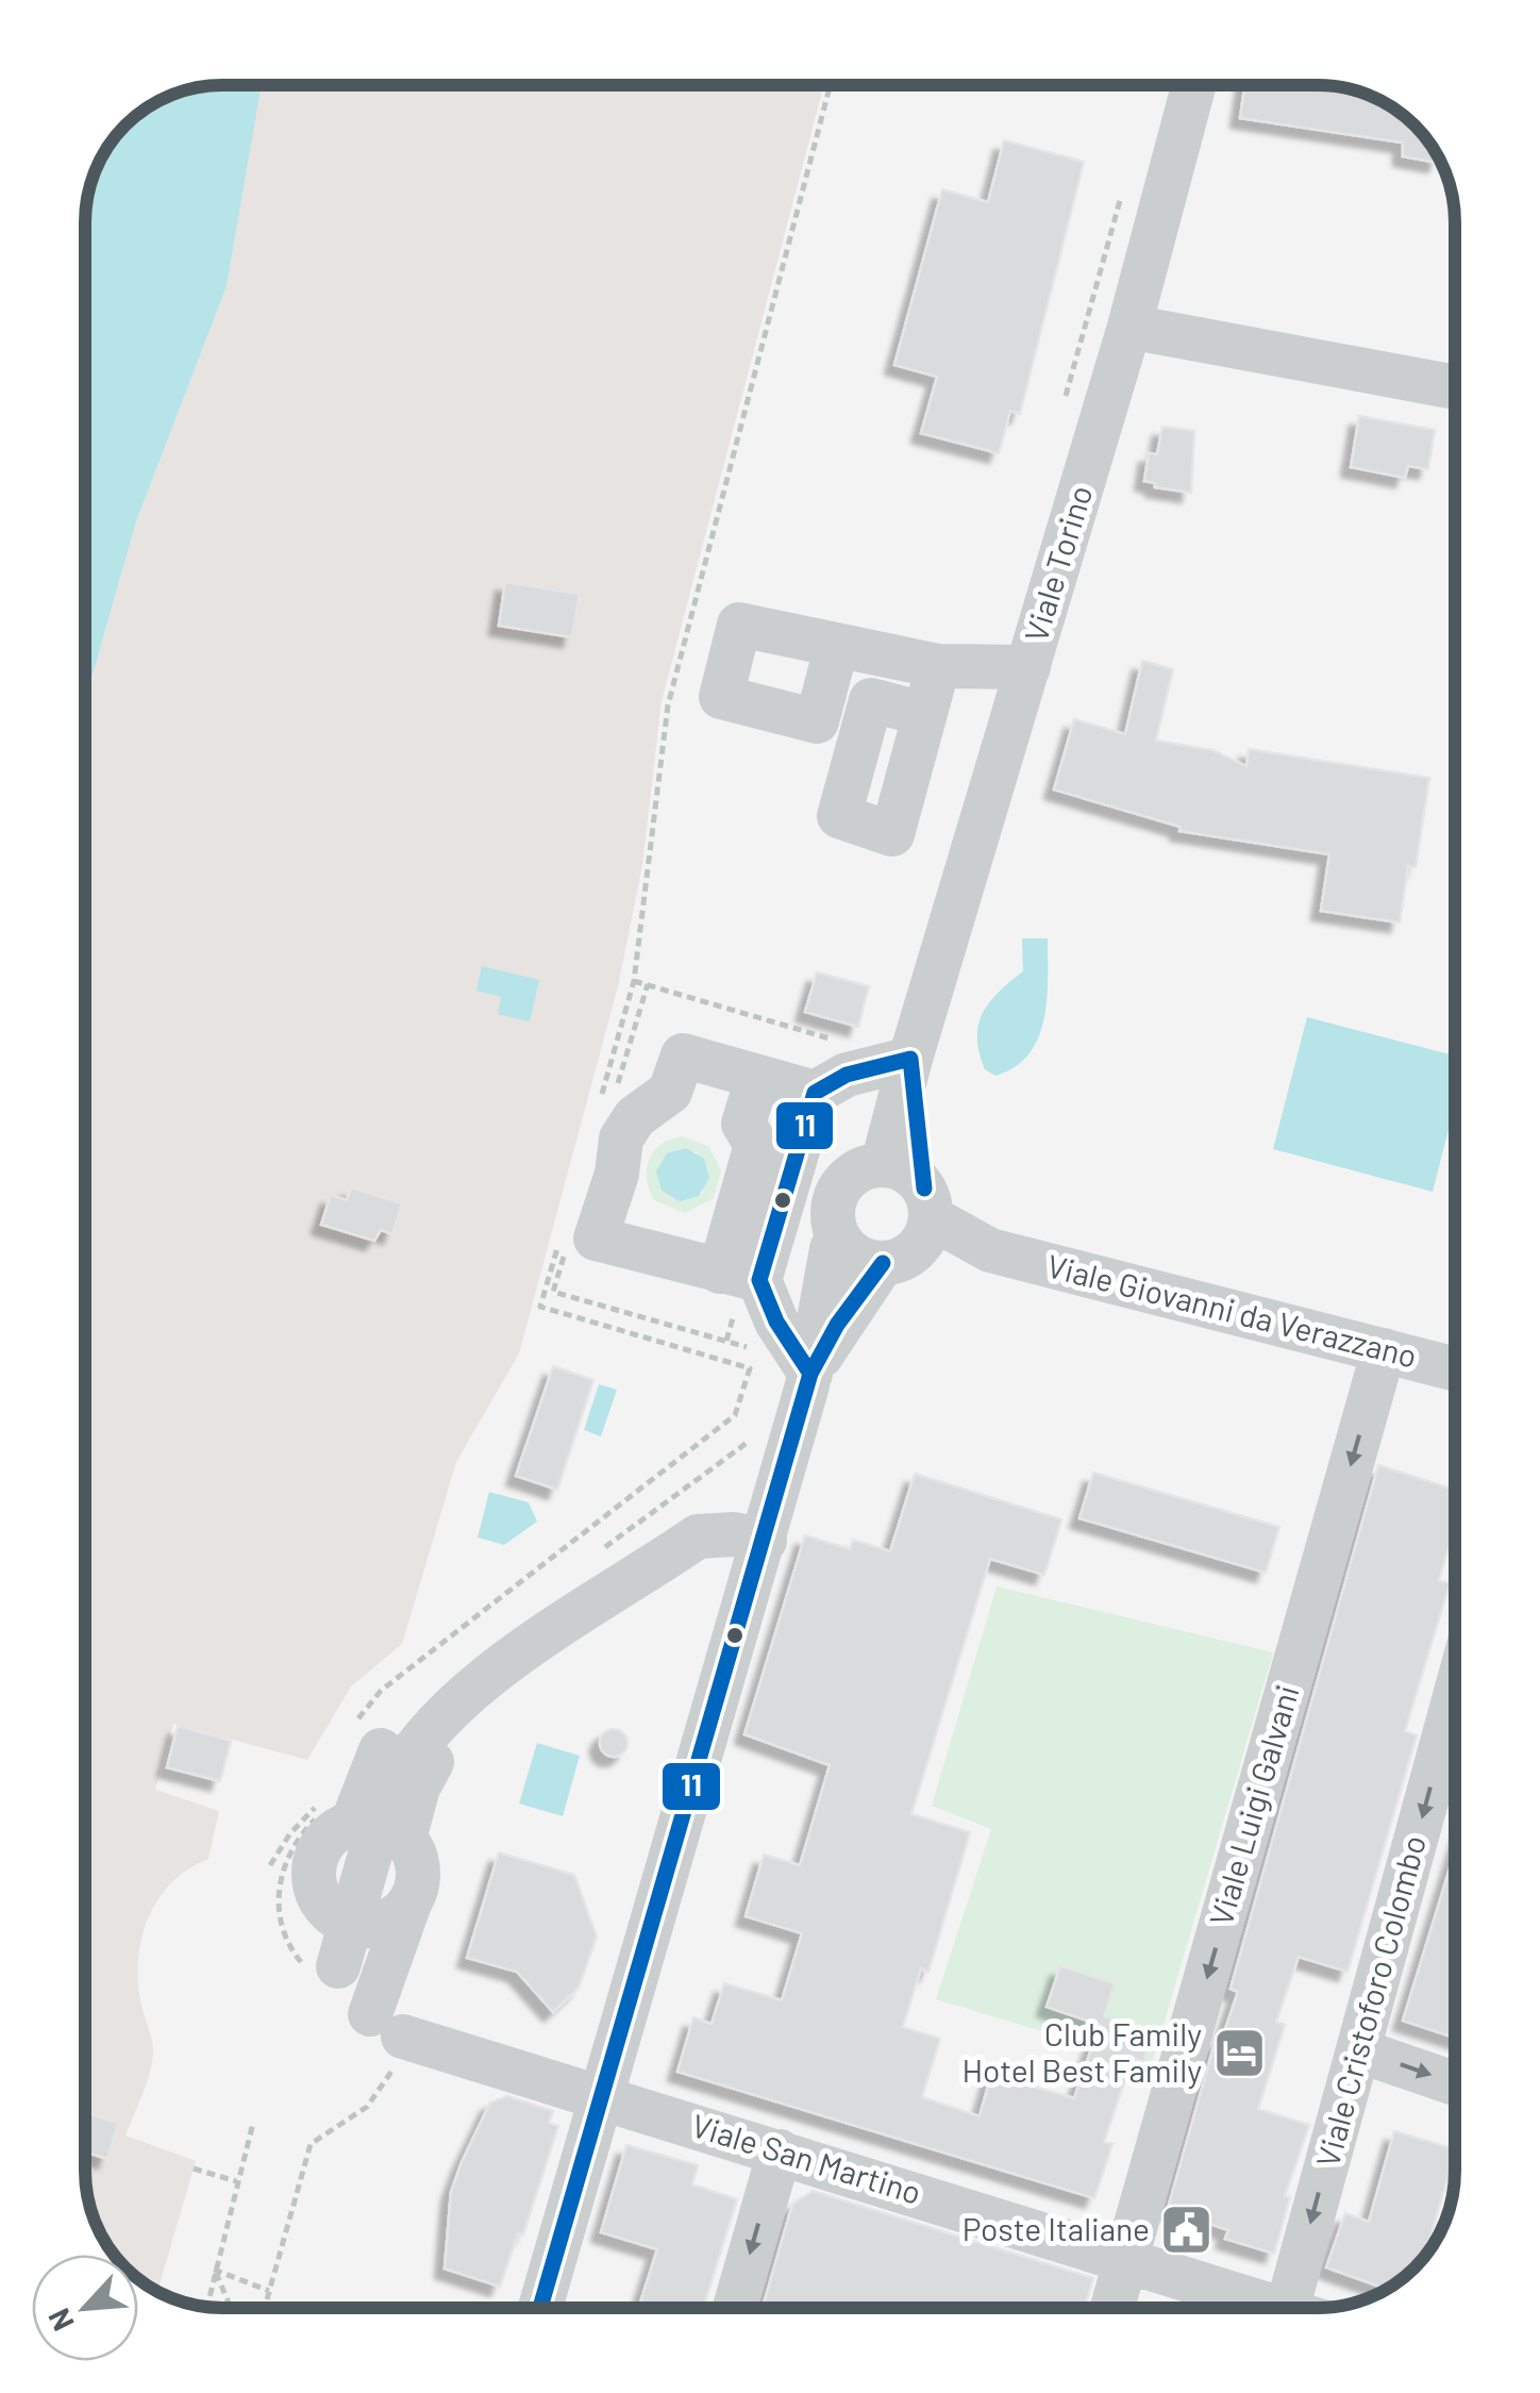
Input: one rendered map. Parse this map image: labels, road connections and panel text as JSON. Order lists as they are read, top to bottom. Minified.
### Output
{"streets":{"street":["Viale Torino","Viale Giovanni da Verazzano","Viale Luigi Galvani","Viale Cristoforo Colombo","Viale San Martino"]},"crossings":[["Viale Torino","Viale Giovanni da Verazzano"],["Viale Giovanni da Verazzano","Viale Luigi Galvani"],["Viale Luigi Galvani","Viale San Martino"]],"one_way":["Viale Luigi Galvani","Viale Cristoforo Colombo"],"places":{"hotel":["Club Family Hotel Best Family"],"public building":["Poste Italiane"]},"lines":["transit line 11"],"north":"bottom left"}
